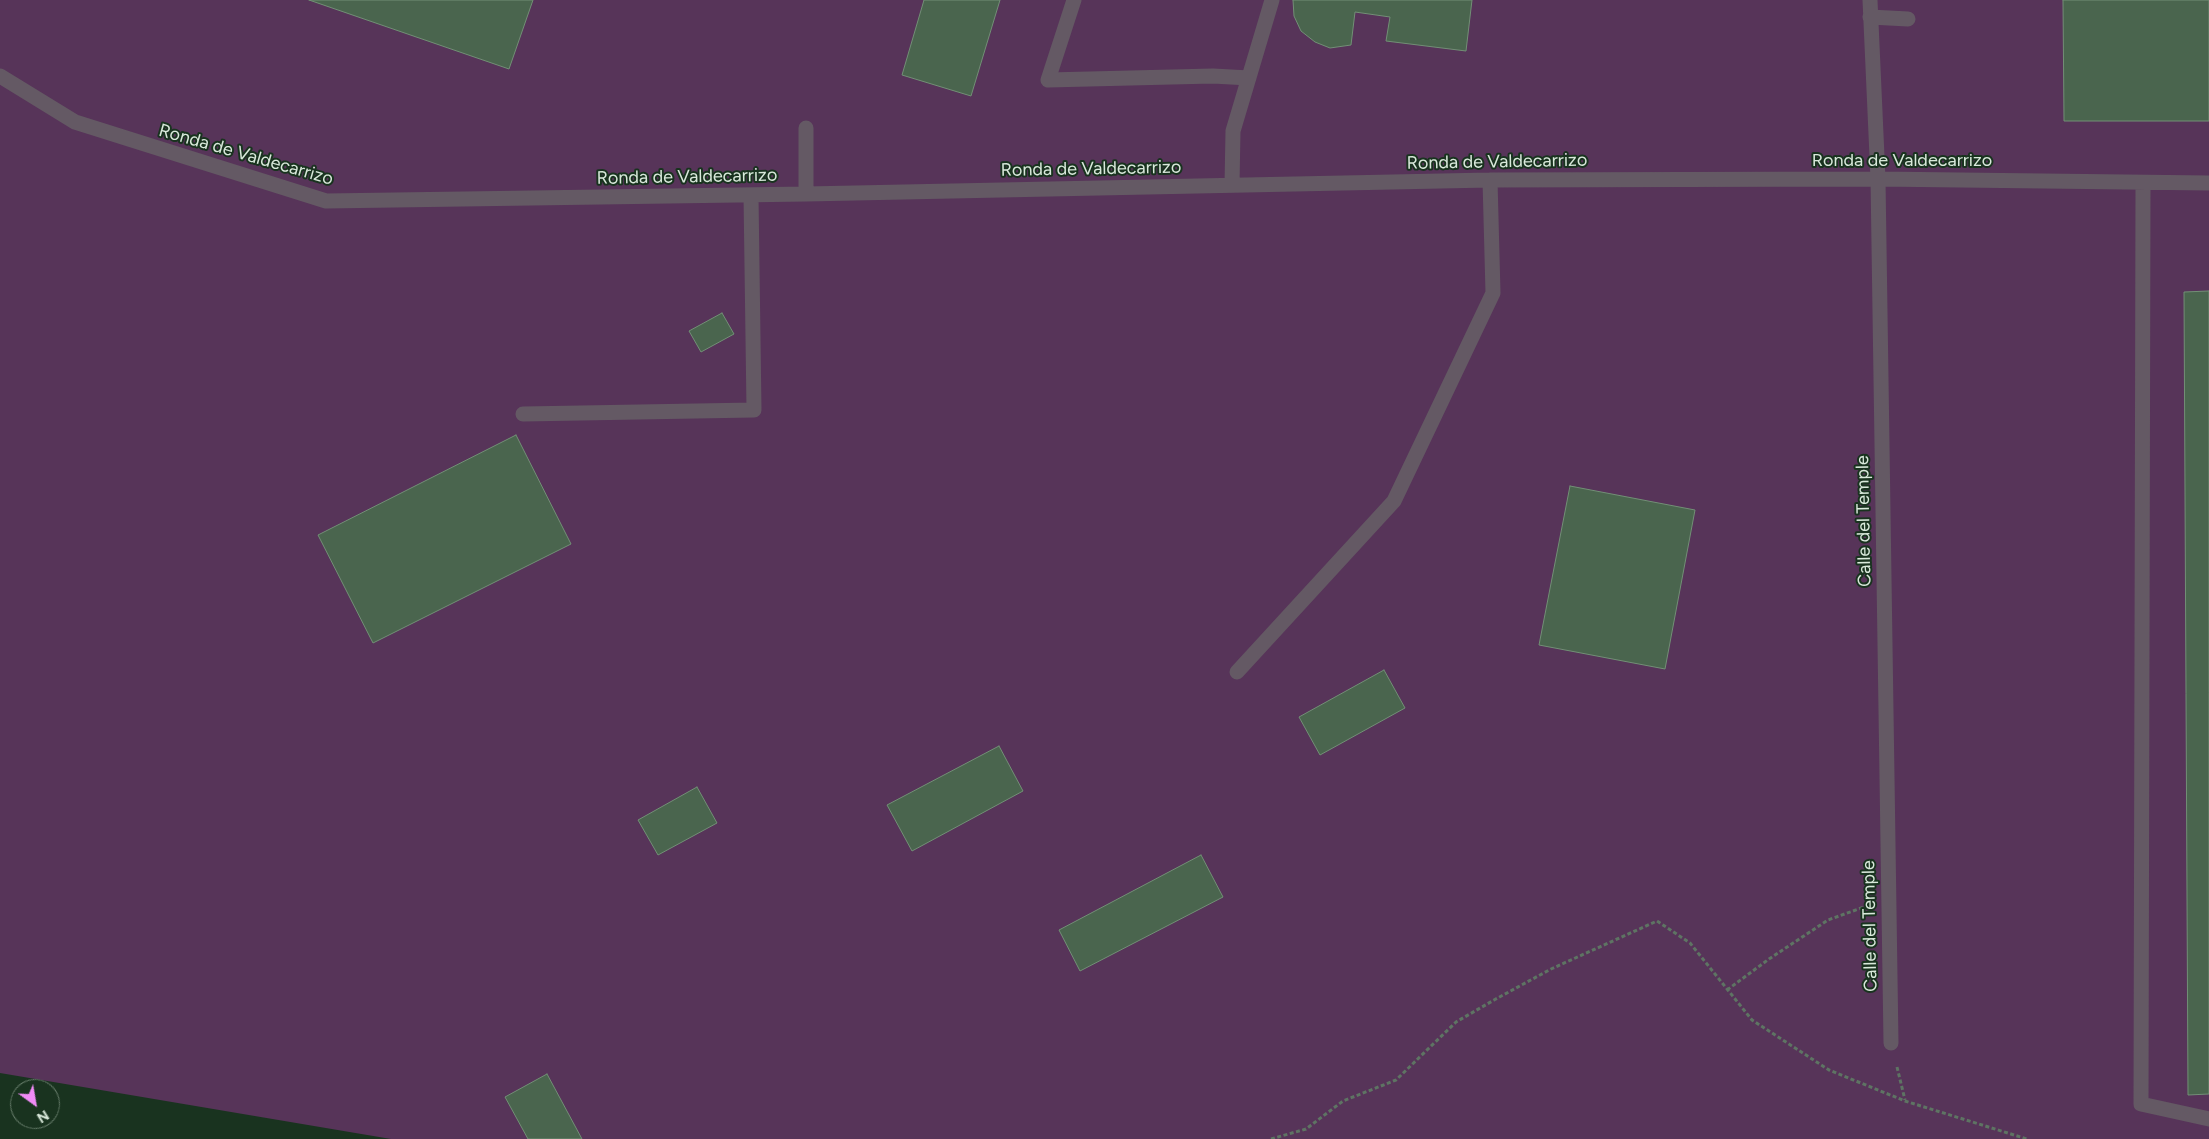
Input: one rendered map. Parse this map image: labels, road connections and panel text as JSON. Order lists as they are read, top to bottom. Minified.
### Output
{"streets":{"street":["Ronda de Valdecarrizo","Calle del Temple"]},"crossings":[["Ronda de Valdecarrizo","Calle del Temple"]],"north":"bottom right"}
